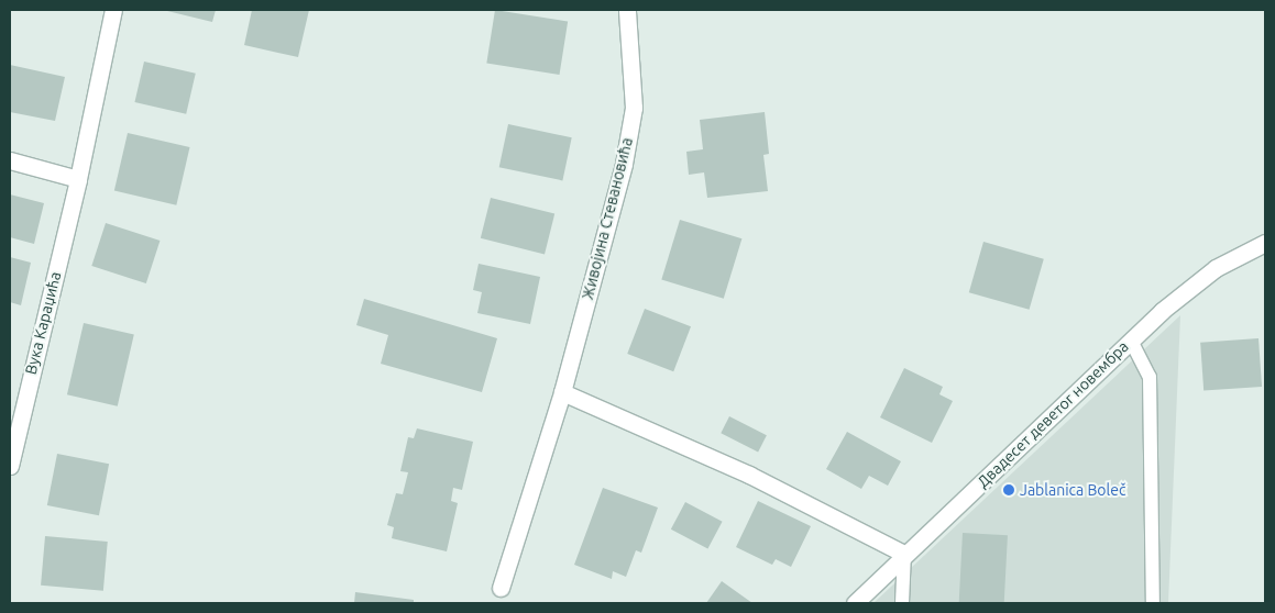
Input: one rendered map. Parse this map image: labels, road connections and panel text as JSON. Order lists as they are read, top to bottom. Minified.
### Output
{"streets":{"street":["Живојина Стевановића","Вука Караџића","Двадесет деветог новембра"]},"places":["Jablanica Boleč"]}
